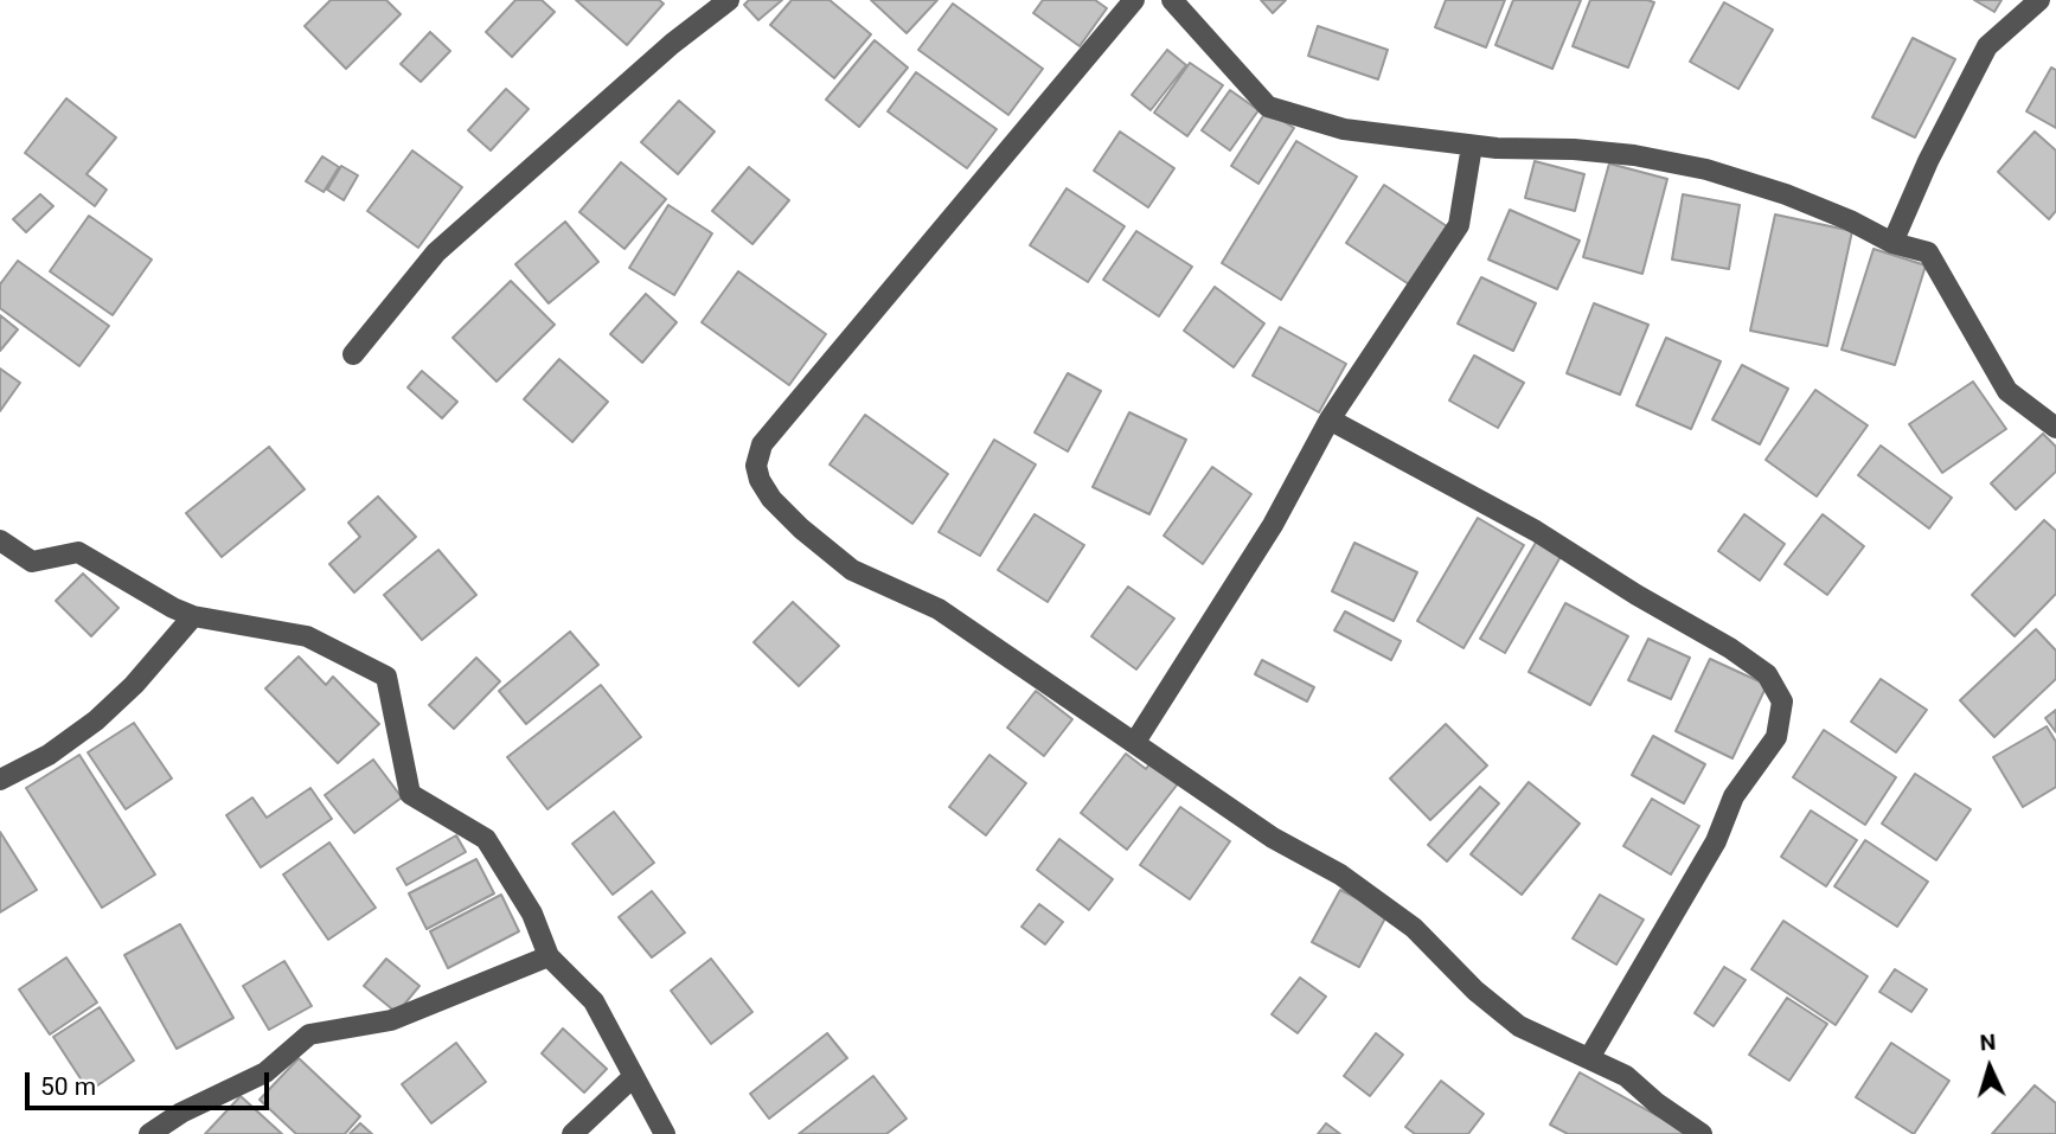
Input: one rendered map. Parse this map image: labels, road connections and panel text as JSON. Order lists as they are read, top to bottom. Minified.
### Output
{"scale_bar":"50 m","north":"top"}
